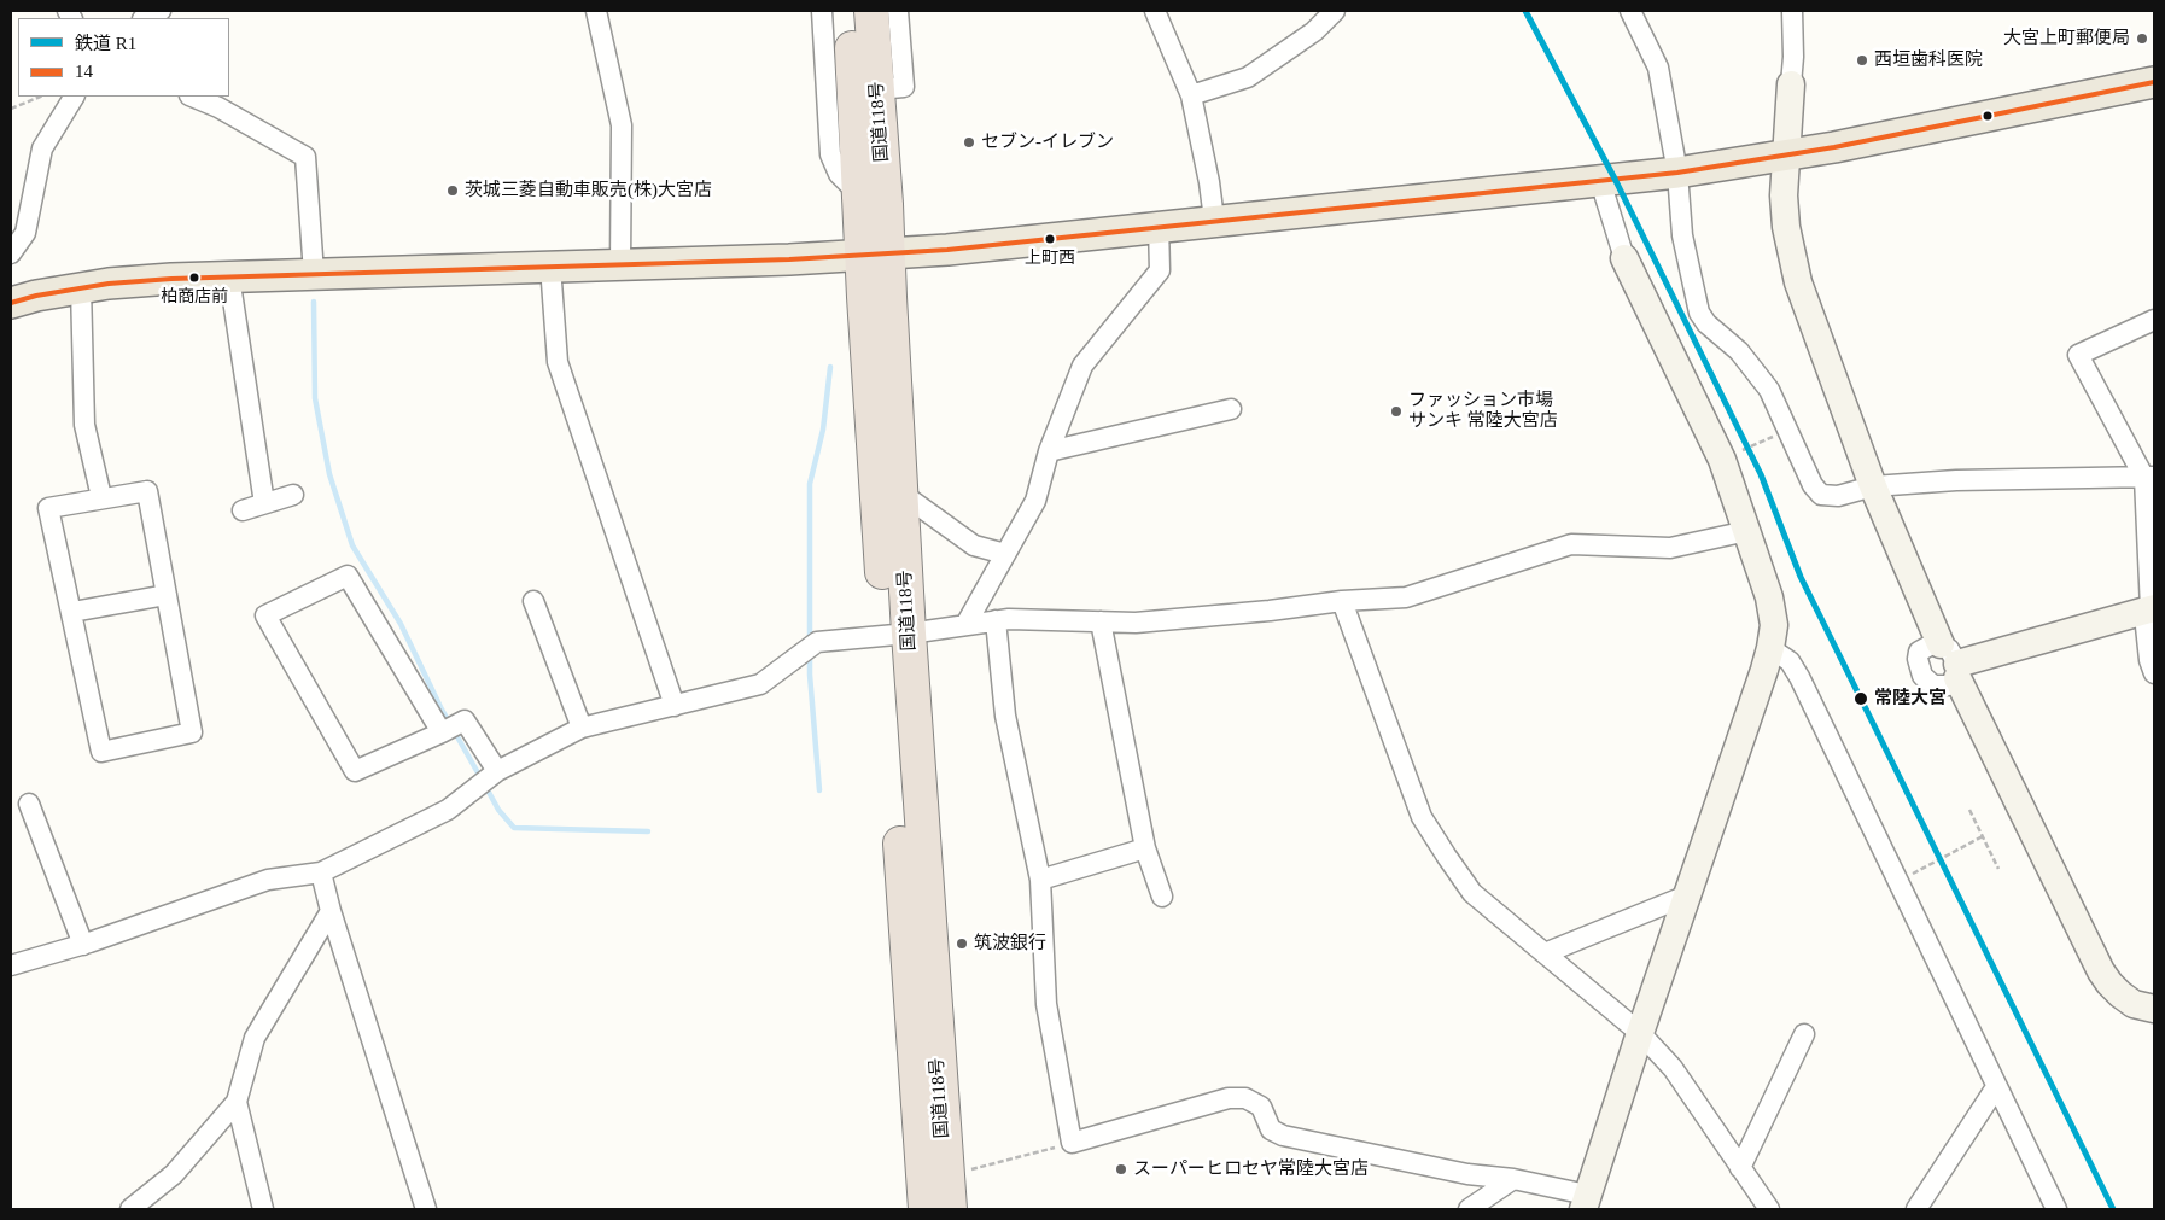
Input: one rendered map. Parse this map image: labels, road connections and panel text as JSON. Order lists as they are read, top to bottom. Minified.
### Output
{"streets":{"highway":["国道118号"]},"places":["大宮上町郵便局","西垣歯科医院","セブン-イレブン","茨城三菱自動車販売(株)大宮店","上町西","柏商店前","ファッション市場 サンキ 常陸大宮店","常陸大宮","筑波銀行","スーパーヒロセヤ常陸大宮店"],"lines":["rail line R1","transit line 14"],"legend":["鉄道 R1","14"]}
